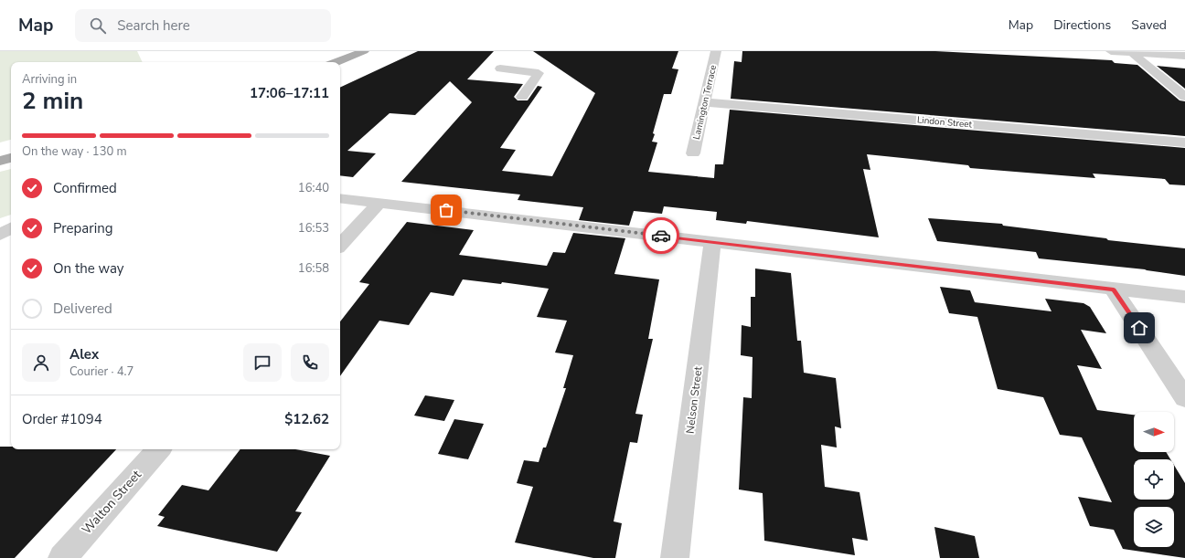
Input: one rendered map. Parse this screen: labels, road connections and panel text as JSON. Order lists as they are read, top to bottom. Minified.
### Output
{"streets":{"street":["Lamington Terrace","Lindon Street","Nelson Street","Walton Street"]},"crossings":[["Lamington Terrace","Lindon Street"]],"north":"right","page":{"header":"Map","search":"Search here","nav":["Map","Directions","Saved"],"heading":["2 min","Arriving in","17:06–17:11"],"panel":["Alex","Courier · 4.7","Order #1094","$12.62"],"bar":"On the way · 130 m","list":[["Confirmed","16:40"],["Preparing","16:53"],["On the way","16:58"],"Delivered"]}}
